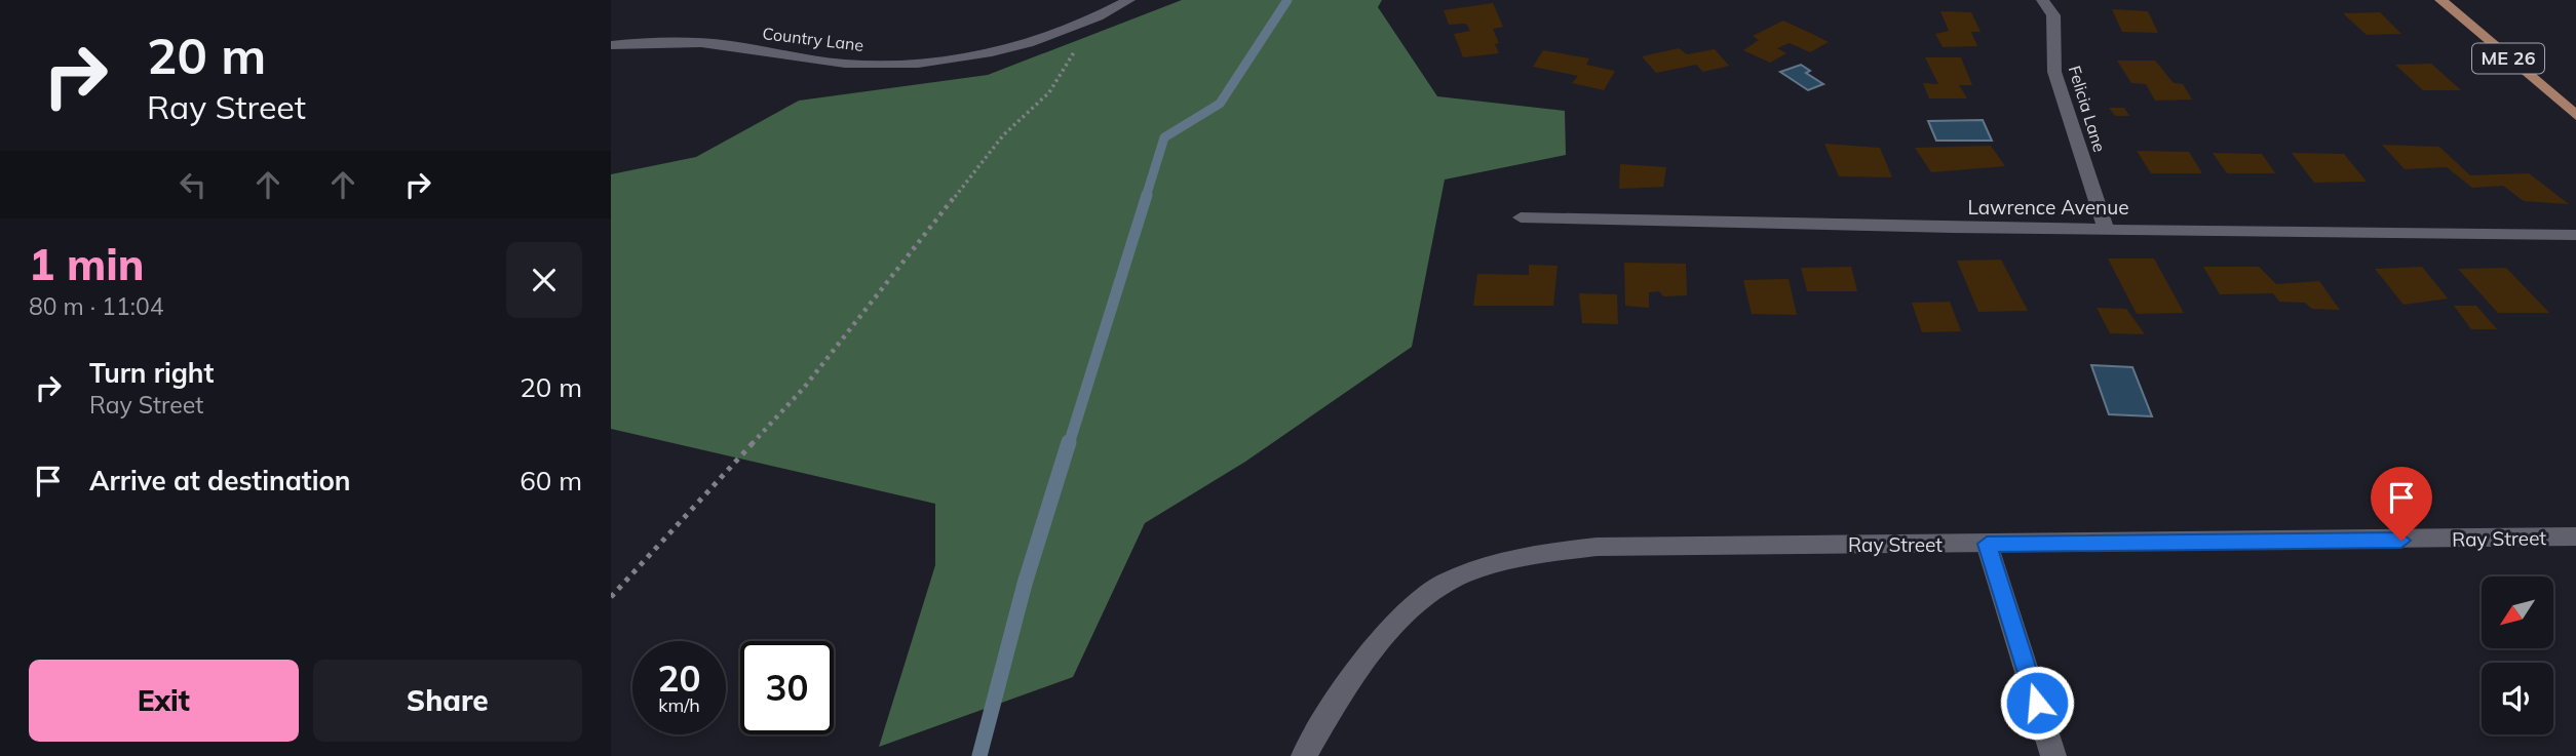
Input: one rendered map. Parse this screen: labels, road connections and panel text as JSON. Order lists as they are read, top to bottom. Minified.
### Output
{"streets":{"main road":["ME 26"],"street":["Country Lane","Felicia Lane","Lawrence Avenue","Ray Street"]},"crossings":[["Felicia Lane","Lawrence Avenue"]],"north":"bottom left","page":{"turn":["20 m","Ray Street"],"heading":["1 min","80 m · 11:04"],"list":[{"name":"Turn right","note":"Ray Street","value":"20 m"},{"name":"Arrive at destination","value":"60 m"}],"speed":"20 km/h","limit":"30","buttons":["Exit","Share"]}}
